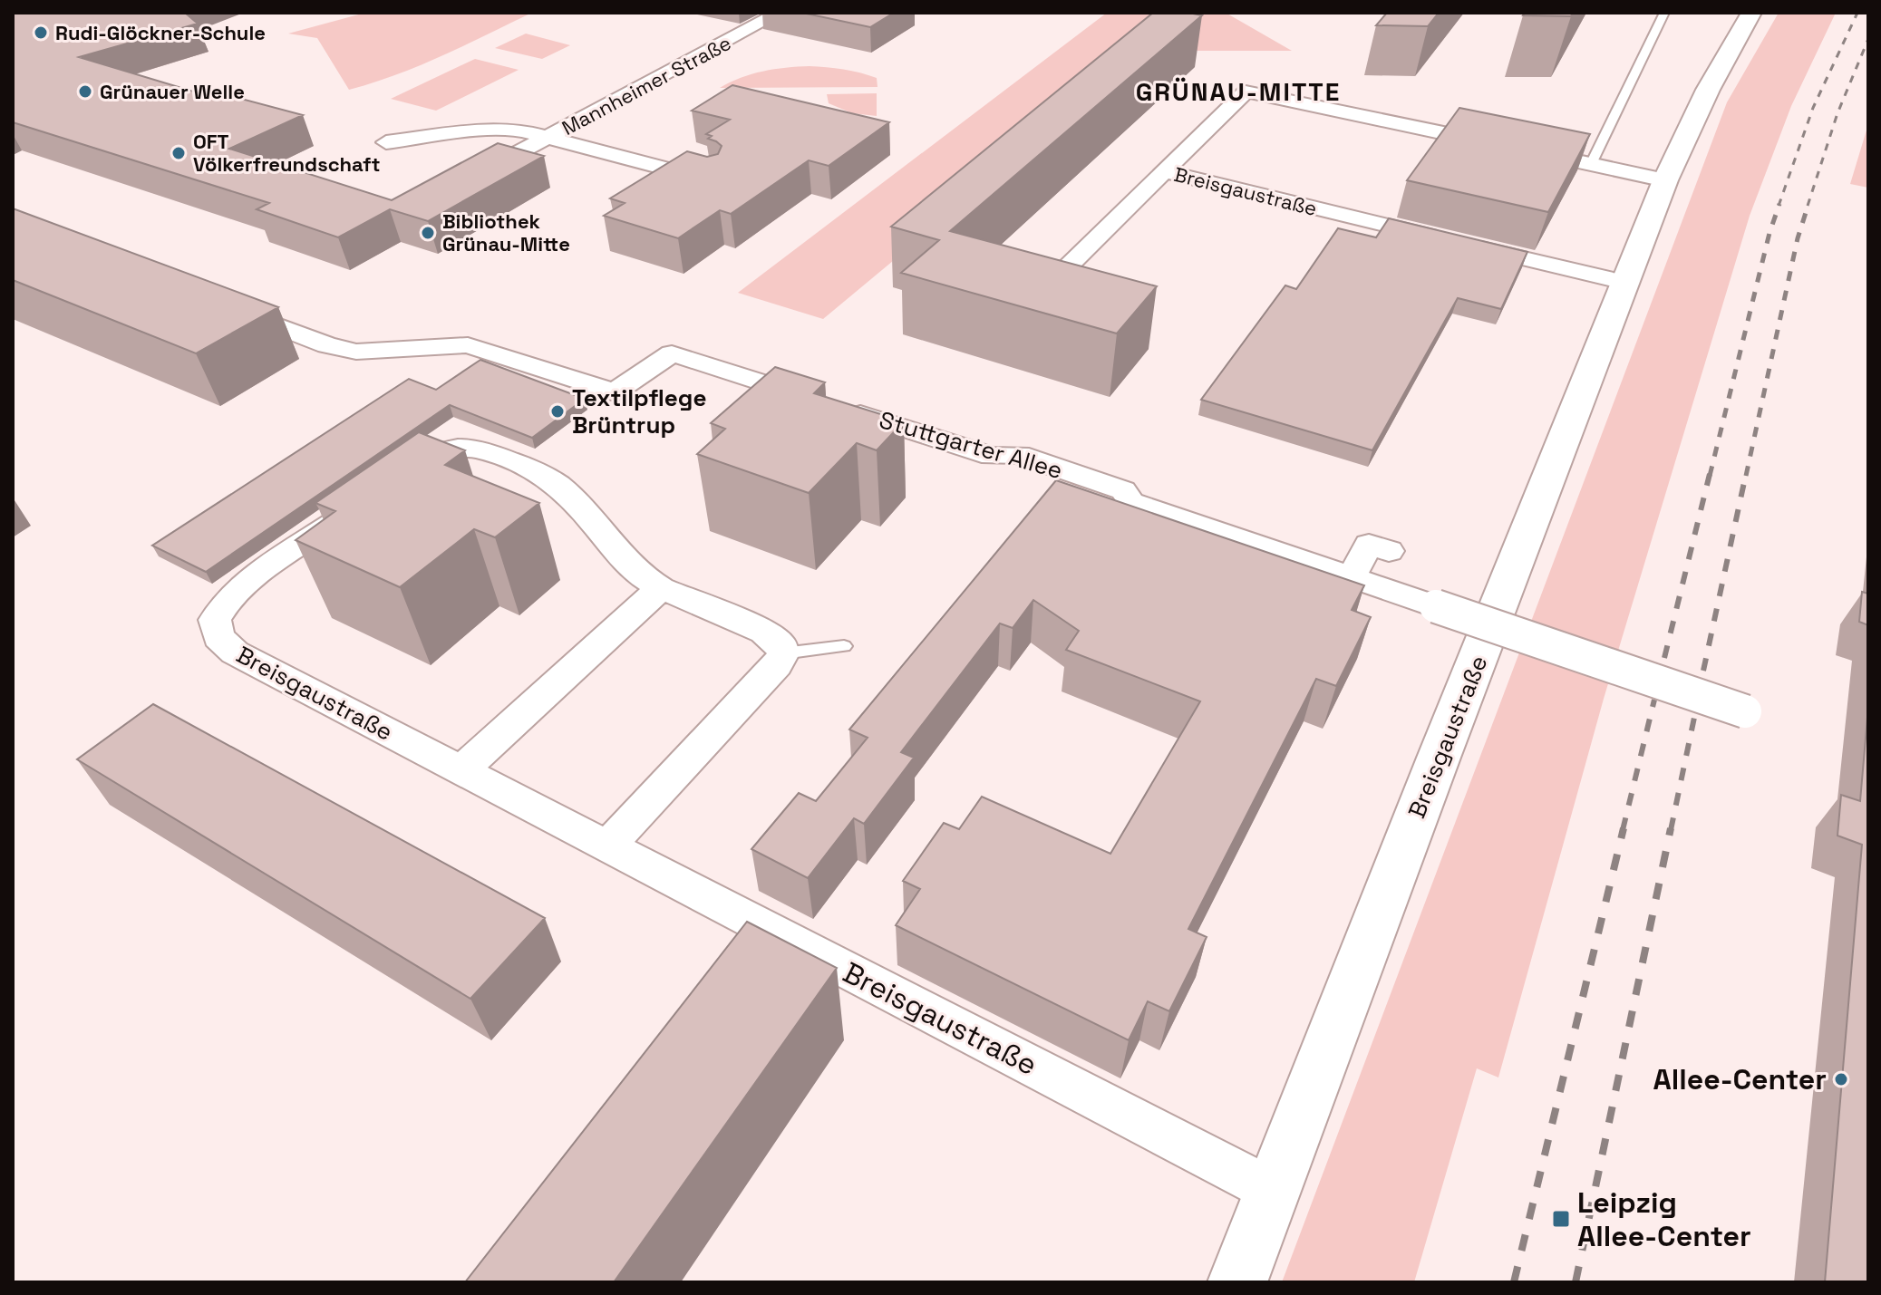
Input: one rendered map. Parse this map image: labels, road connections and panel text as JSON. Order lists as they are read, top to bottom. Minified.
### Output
{"streets":{"street":["Mannheimer Straße","Breisgaustraße","Stuttgarter Allee"]},"districts":["GRÜNAU-MITTE"],"places":{"other":["Rudi-Glöckner-Schule","Grünauer Welle","OFT Völkerfreundschaft","Bibliothek Grünau-Mitte","Textilpflege Brüntrup","Allee-Center"],"transit":["Leipzig Allee-Center"]}}
